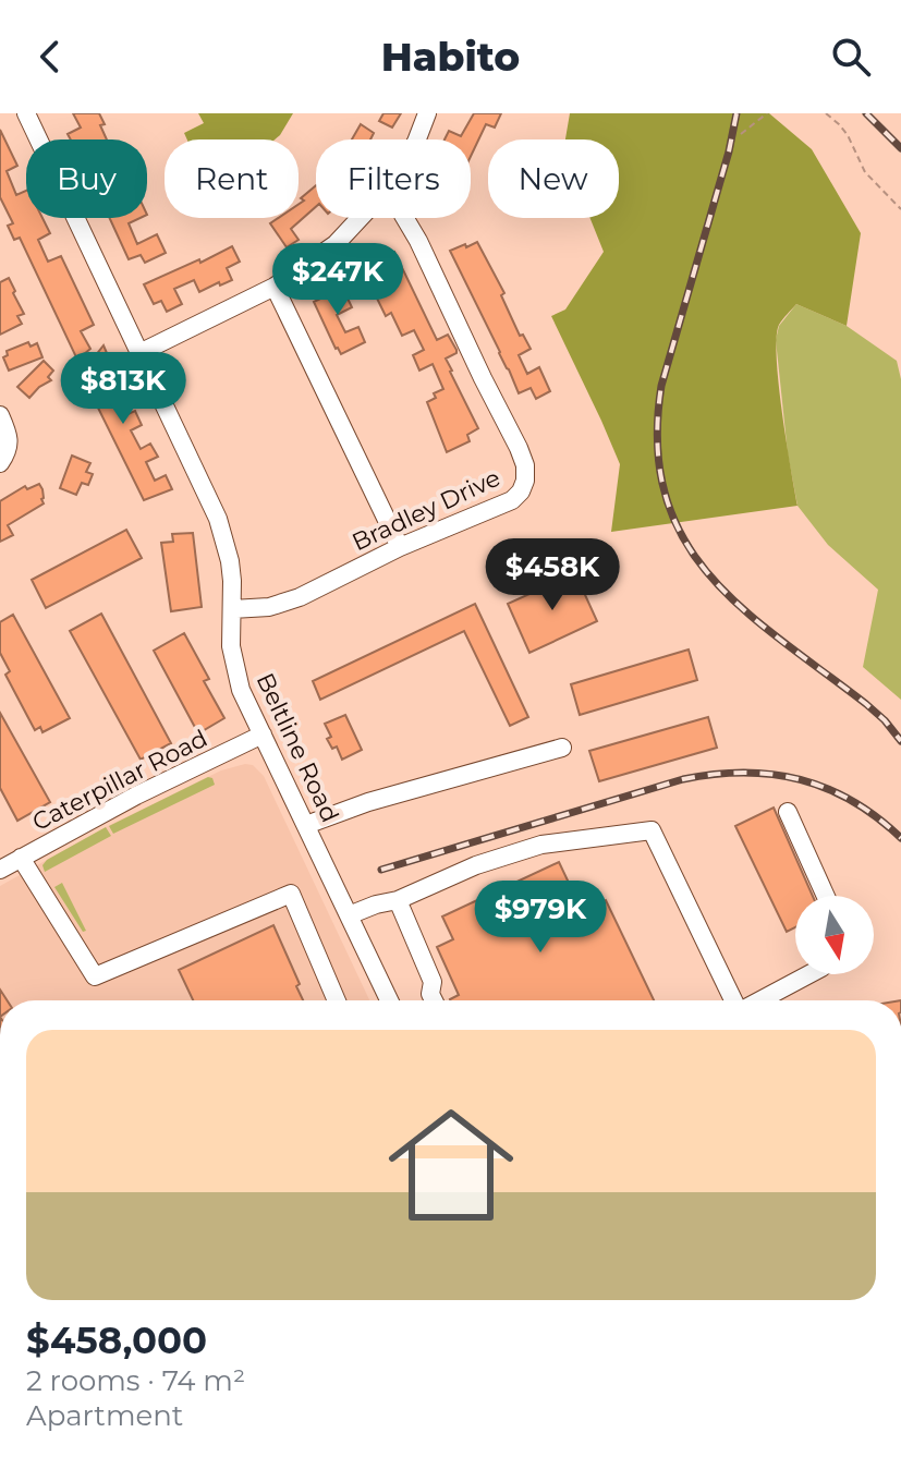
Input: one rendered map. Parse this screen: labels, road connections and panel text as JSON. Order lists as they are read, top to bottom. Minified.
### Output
{"streets":{"street":["Bradley Drive","Beltline Road","Caterpillar Road"]},"crossings":[["Bradley Drive","Beltline Road"],["Beltline Road","Caterpillar Road"]],"north":"bottom","page":{"header":"Habito","chip":["Buy","Rent","Filters","New"],"price":["$247K","$813K","$458K","$979K"],"list":[{"name":"$458,000","note":"2 rooms · 74 m² · Apartment"}]}}
